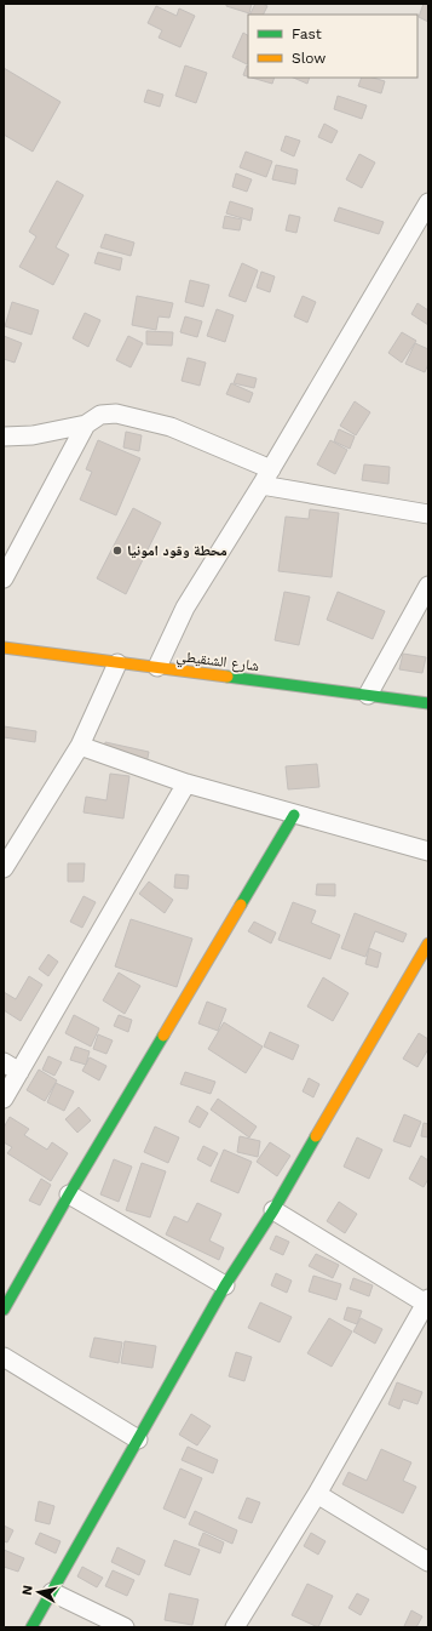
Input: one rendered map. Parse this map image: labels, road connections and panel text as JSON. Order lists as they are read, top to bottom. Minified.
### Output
{"streets":{"street":["شارع الشنقيطي"]},"places":["محطة وقود امونيا"],"legend":["Fast","Slow"],"north":"left"}
